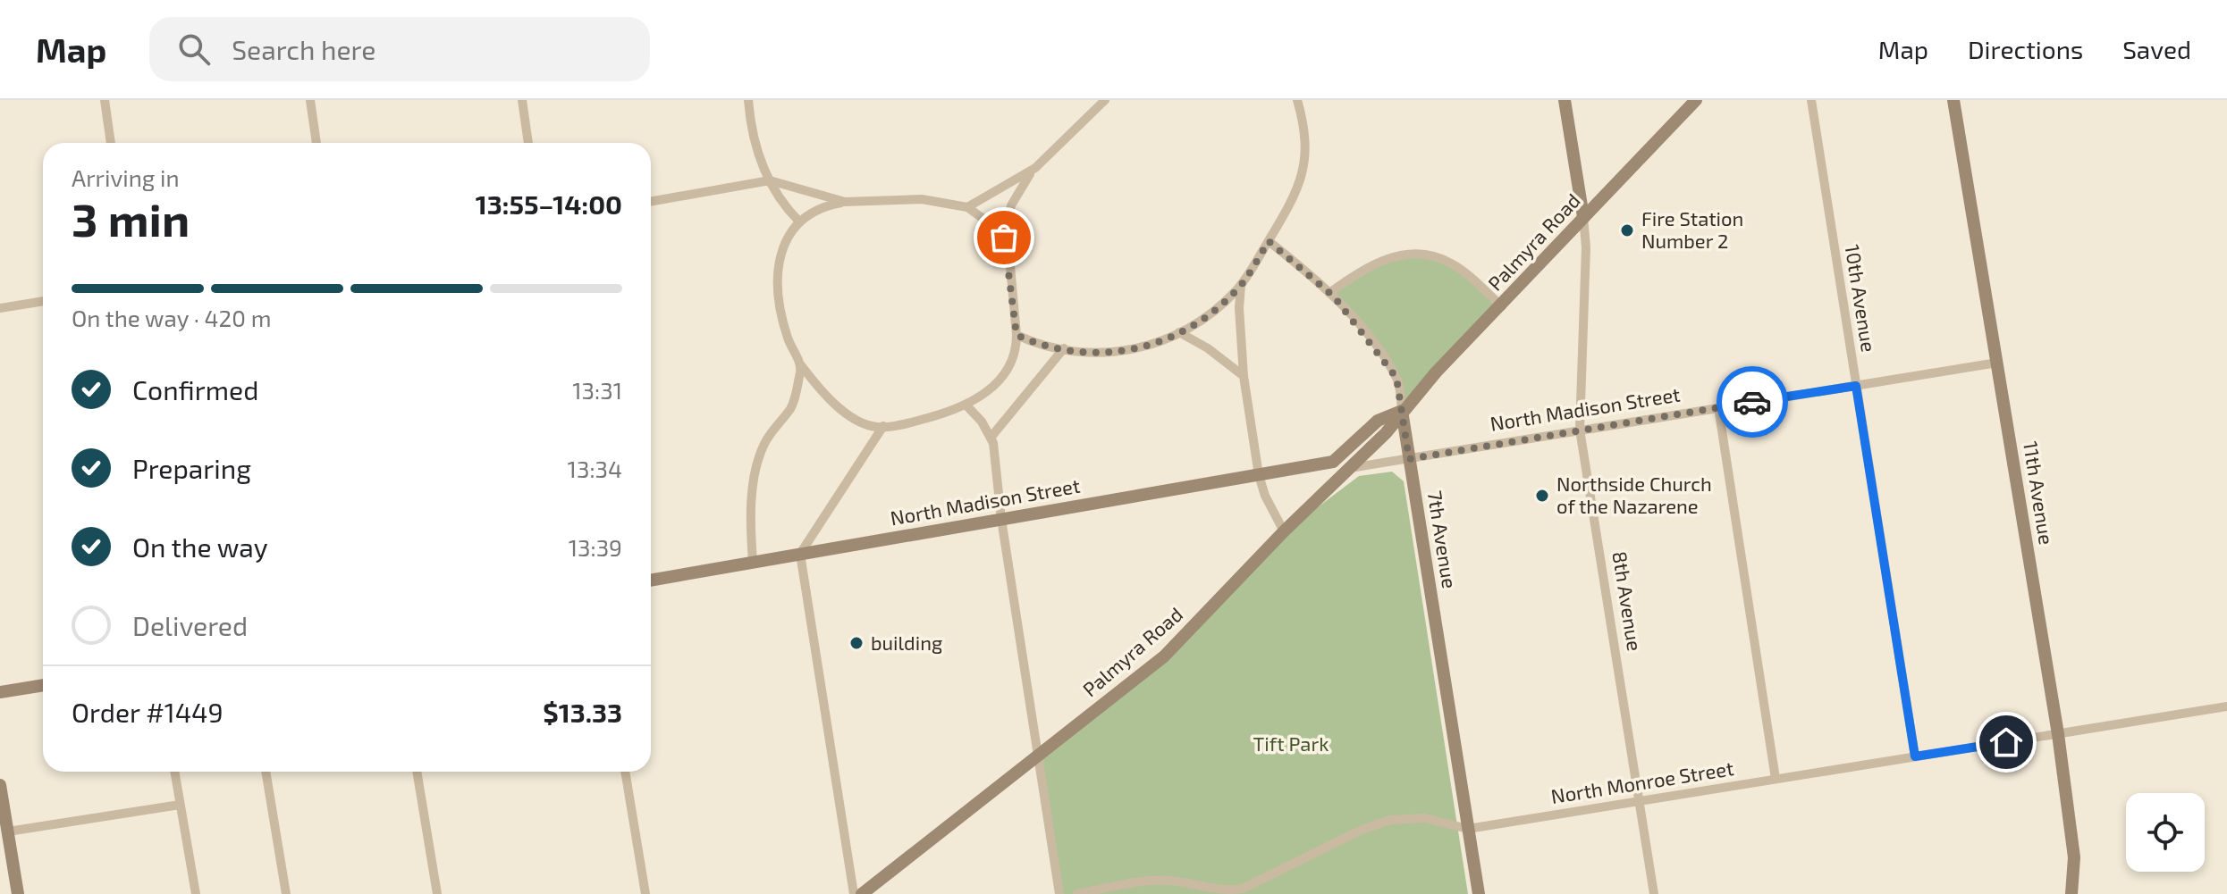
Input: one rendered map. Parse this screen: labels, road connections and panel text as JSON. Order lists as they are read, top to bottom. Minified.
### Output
{"streets":{"main road":["Palmyra Road","North Madison Street","11th Avenue","7th Avenue","8th Avenue"],"street":["10th Avenue","North Monroe Street"]},"crossings":[["Palmyra Road","North Madison Street"],["Palmyra Road","7th Avenue"],["Palmyra Road","8th Avenue"],["10th Avenue","North Madison Street"],["10th Avenue","North Monroe Street"],["North Madison Street","11th Avenue"],["North Madison Street","7th Avenue"],["North Madison Street","8th Avenue"],["11th Avenue","North Monroe Street"],["7th Avenue","North Monroe Street"],["8th Avenue","North Monroe Street"]],"parks":["Tift Park"],"places":["Fire Station Number 2","Northside Church of the Nazarene","building"],"page":{"header":"Map","search":"Search here","nav":["Map","Directions","Saved"],"heading":["3 min","Arriving in","13:55–14:00"],"panel":["Order #1449","$13.33"],"bar":"On the way · 420 m","list":[["Confirmed","13:31"],["Preparing","13:34"],["On the way","13:39"],"Delivered"]}}
